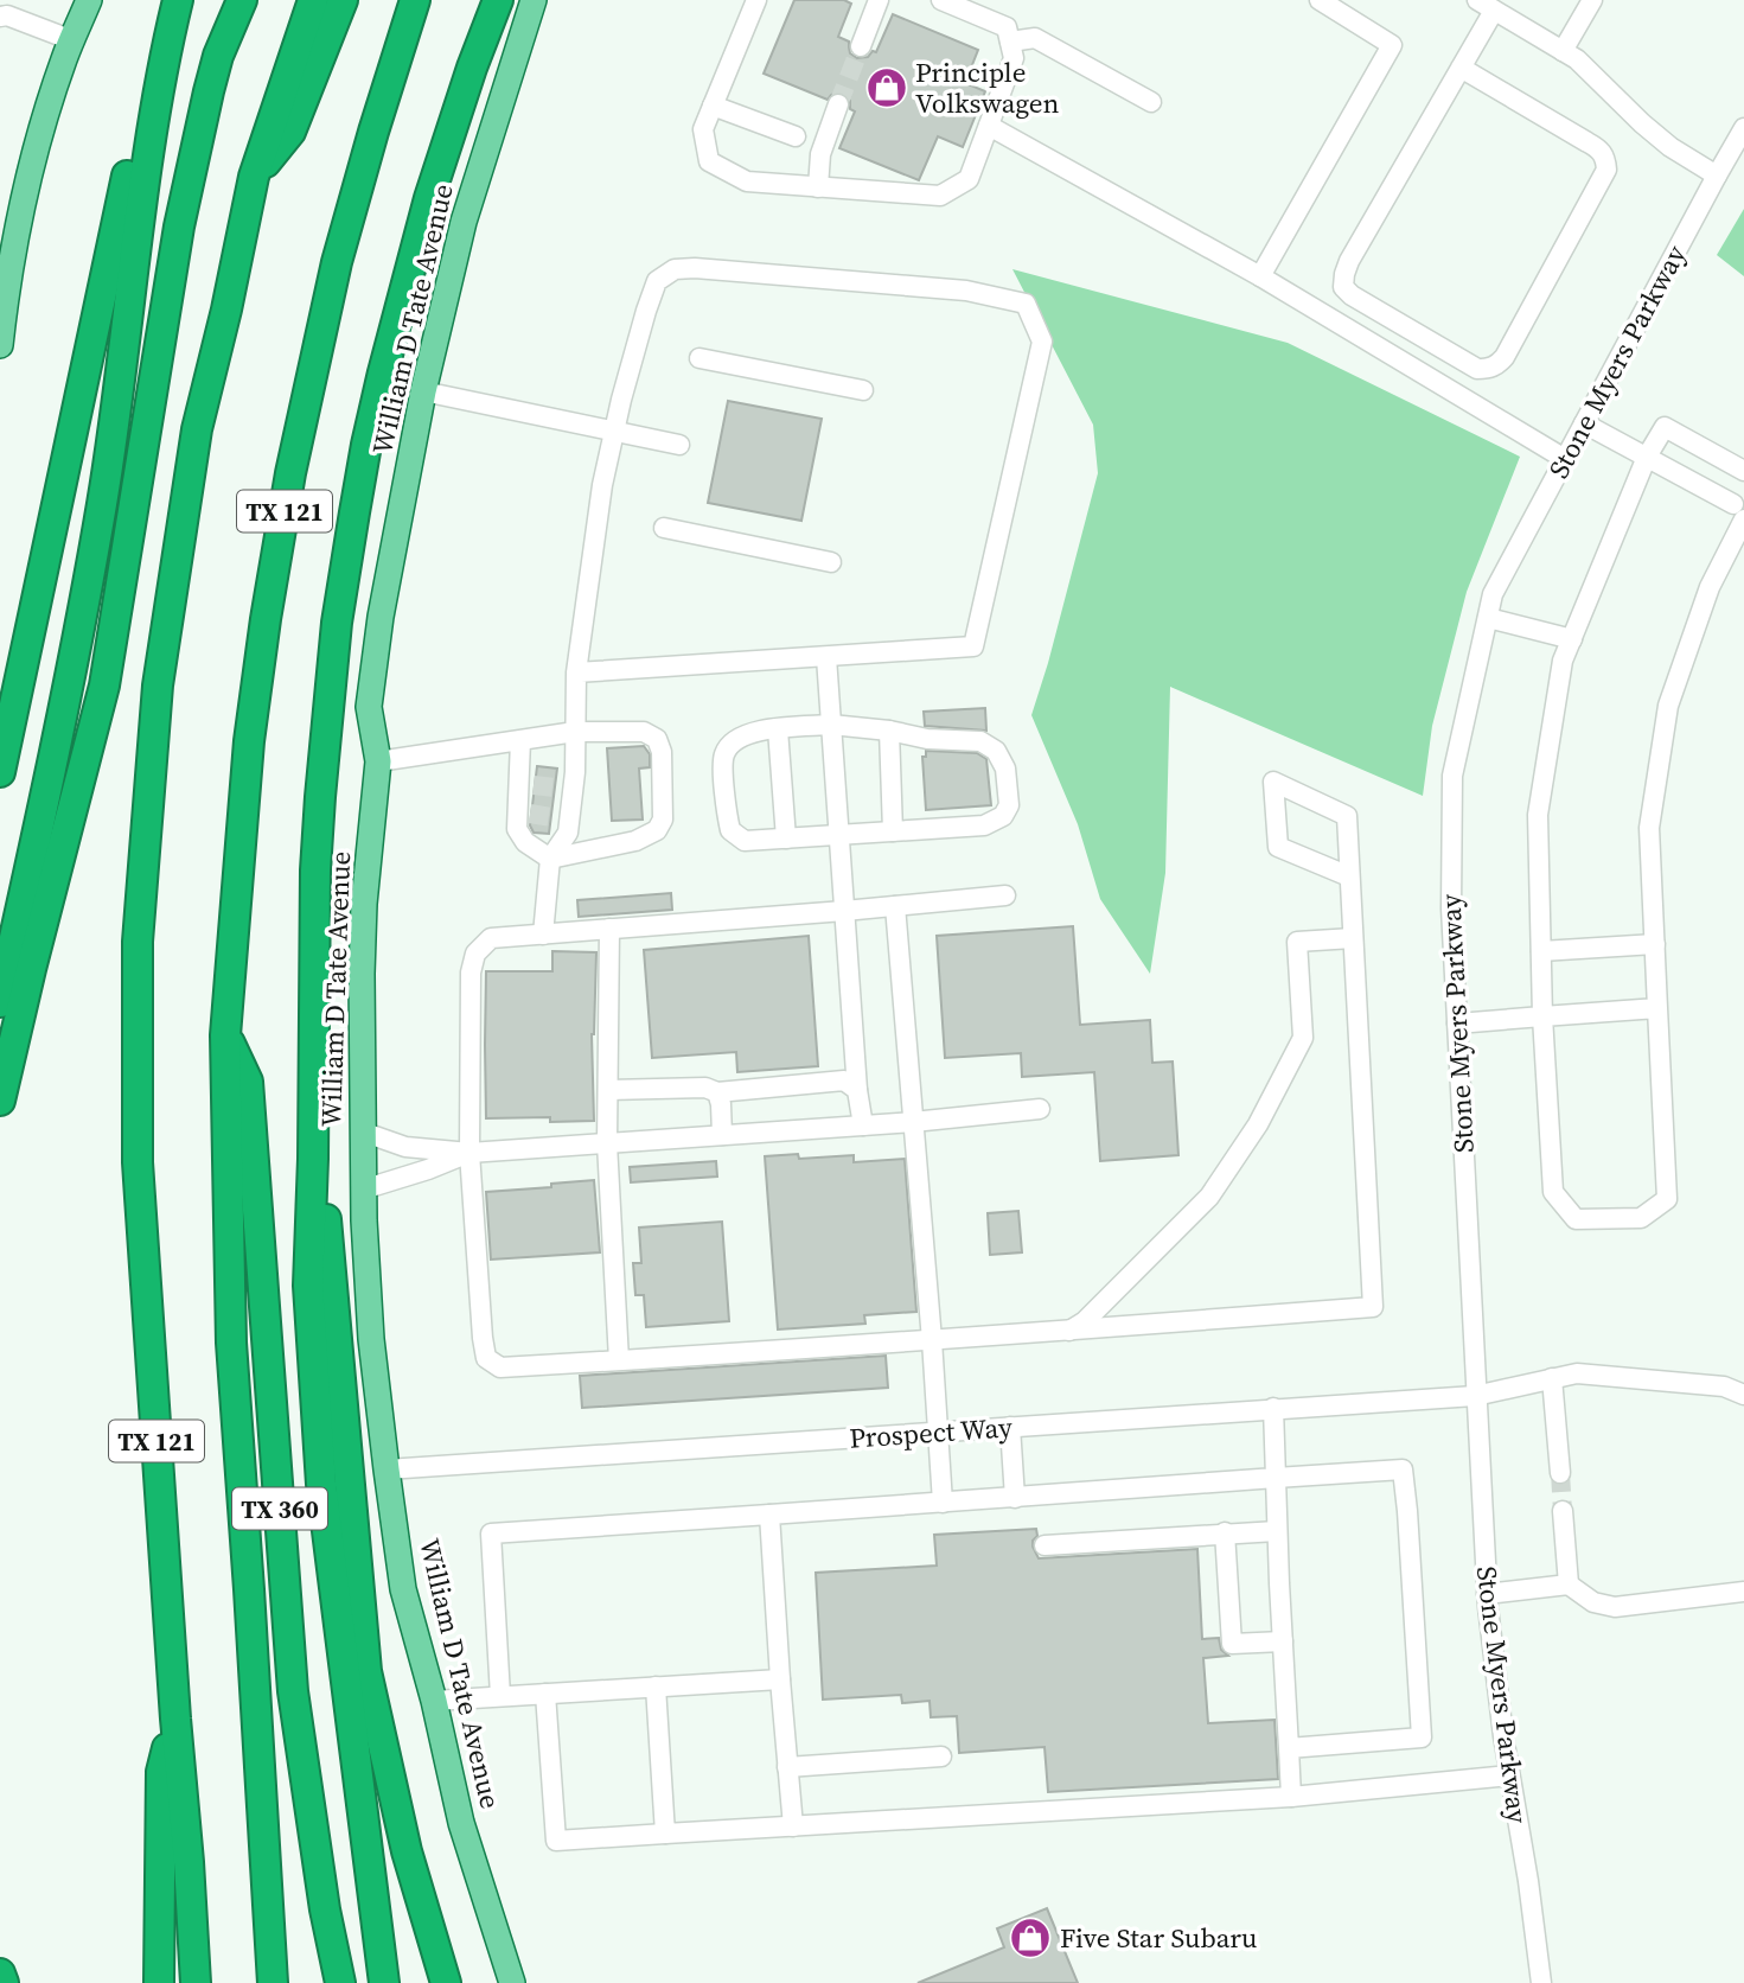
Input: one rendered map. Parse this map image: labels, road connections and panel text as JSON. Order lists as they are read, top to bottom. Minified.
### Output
{"streets":{"highway":["TX 121","TX 360"],"main road":["William D Tate Avenue"],"street":["Stone Myers Parkway","Prospect Way"]},"crossings":[["William D Tate Avenue","Prospect Way"],["Stone Myers Parkway","Prospect Way"],["TX 121","TX 360"]],"places":{"shop":["Principle Volkswagen","Five Star Subaru"]}}
